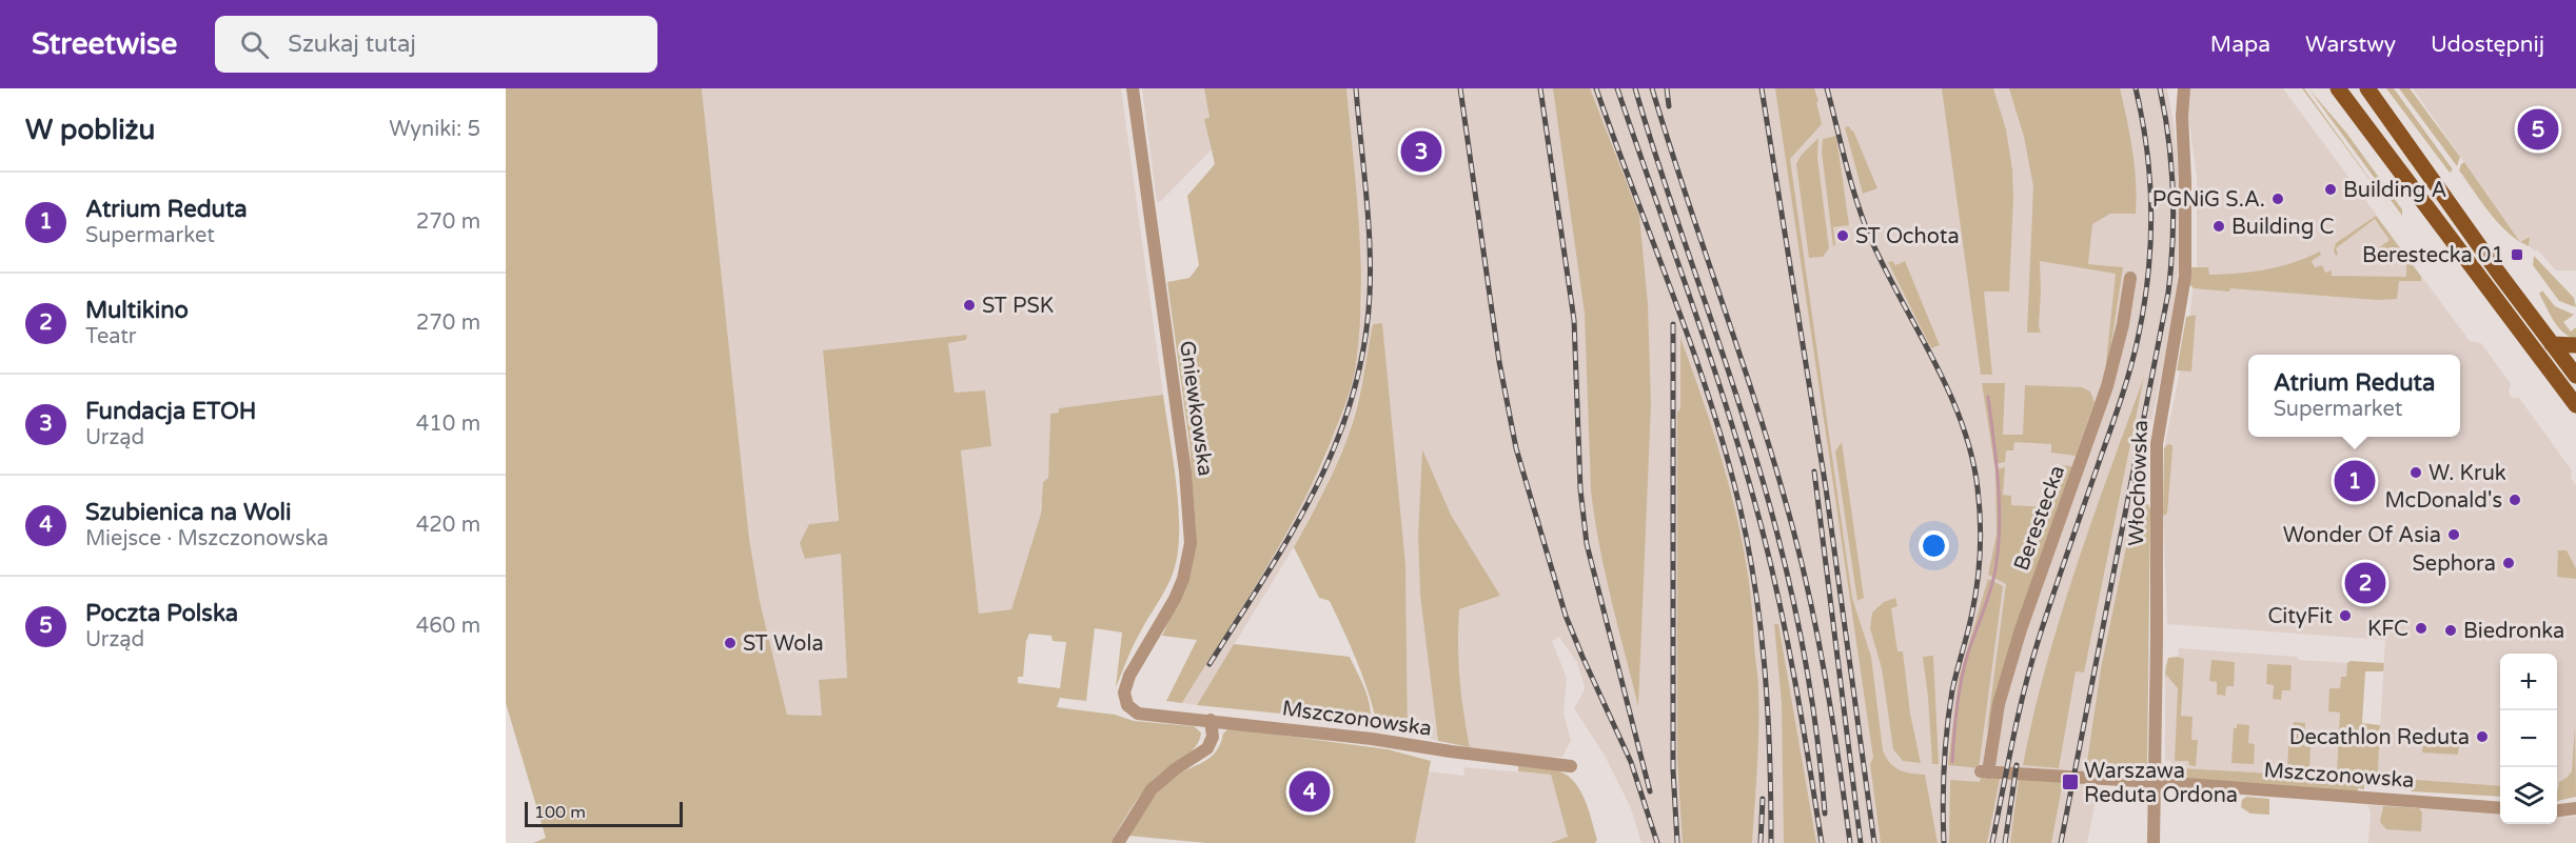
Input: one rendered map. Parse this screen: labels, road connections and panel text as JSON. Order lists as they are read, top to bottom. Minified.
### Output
{"streets":{"street":["Gniewkowska","Włochowska","Berestecka","Mszczonowska"]},"crossings":[["Gniewkowska","Mszczonowska"],["Włochowska","Mszczonowska"],["Berestecka","Mszczonowska"]],"places":{"other":["Building A","PGNiG S.A.","Building C","ST Ochota","ST PSK","W. Kruk","McDonald's","Wonder Of Asia","Sephora","CityFit","KFC","Biedronka","ST Wola","Decathlon Reduta"],"transit":["Berestecka 01","Warszawa Reduta Ordona"]},"scale_bar":"100 m","page":{"header":"Streetwise","search":"Szukaj tutaj","nav":["Mapa","Warstwy","Udostępnij"],"heading":["W pobliżu","Wyniki: 5"],"pins":["5","3","1","2","4"],"list":[{"mark":"1","name":"Atrium Reduta","note":"Supermarket","value":"270 m"},{"mark":"2","name":"Multikino","note":"Teatr","value":"270 m"},{"mark":"3","name":"Fundacja ETOH","note":"Urząd","value":"410 m"},{"mark":"4","name":"Szubienica na Woli","note":"Miejsce · Mszczonowska","value":"420 m"},{"mark":"5","name":"Poczta Polska","note":"Urząd","value":"460 m"}],"popup":["Atrium Reduta","Supermarket"],"map_buttons":["+","−"],"scale":"100 m"}}
